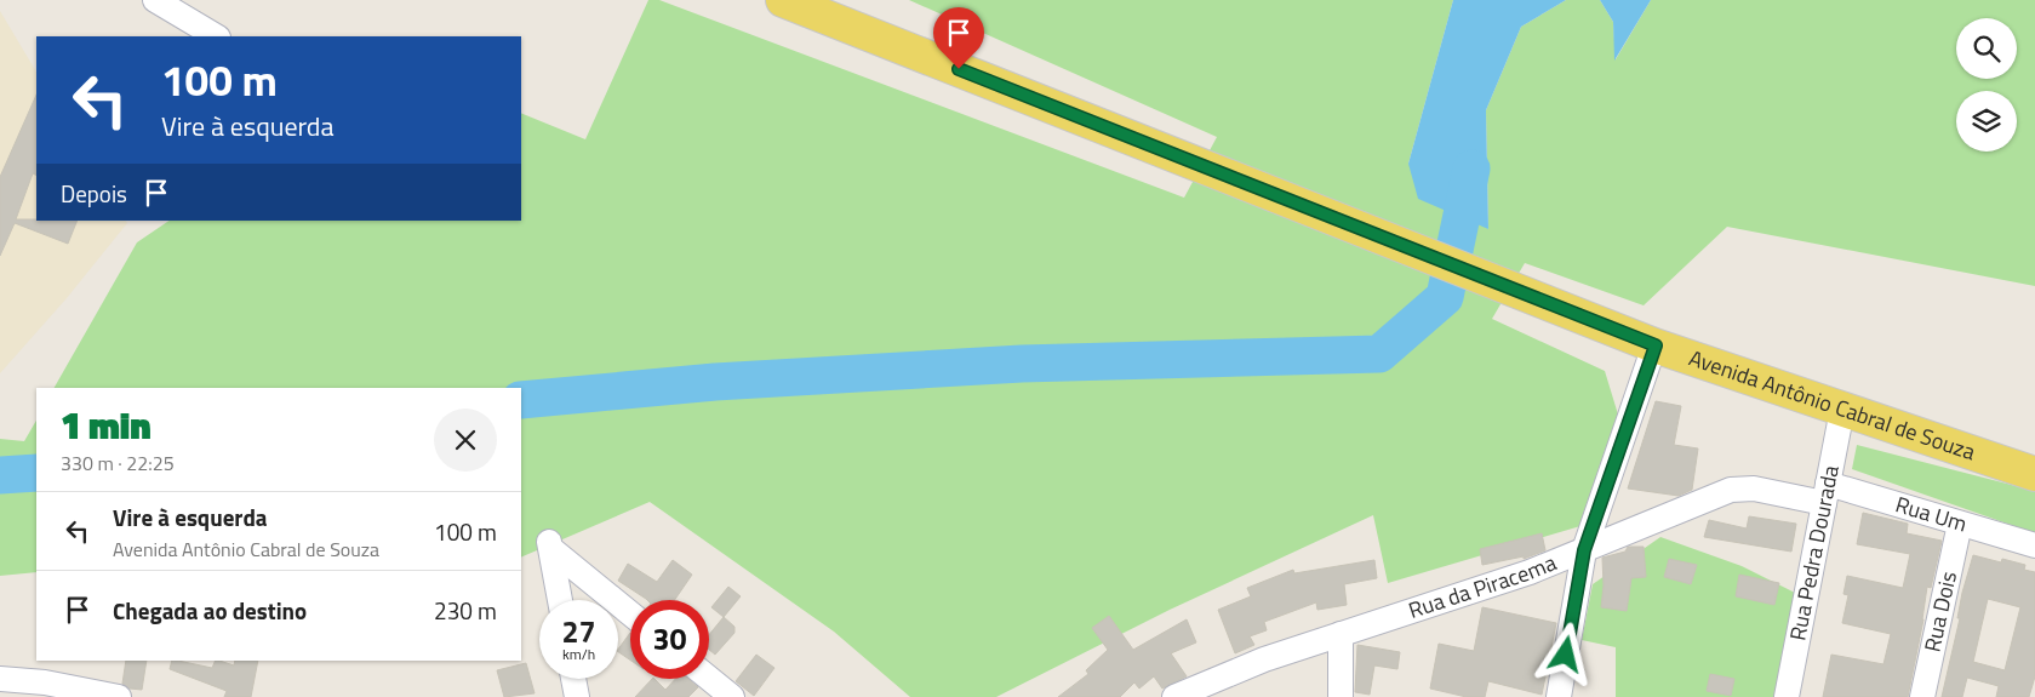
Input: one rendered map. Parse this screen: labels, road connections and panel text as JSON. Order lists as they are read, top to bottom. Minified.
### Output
{"streets":{"main road":["Avenida Antônio Cabral de Souza"],"street":["Rua Um","Rua Pedra Dourada","Rua da Piracema","Rua Dois"]},"crossings":[["Avenida Antônio Cabral de Souza","Rua Pedra Dourada"],["Rua Um","Rua Pedra Dourada"],["Rua Um","Rua da Piracema"],["Rua Um","Rua Dois"],["Rua Pedra Dourada","Rua da Piracema"]],"page":{"turn":["100 m","Vire à esquerda"],"then":"Depois","heading":["1 min","330 m · 22:25"],"list":[{"name":"Vire à esquerda","note":"Avenida Antônio Cabral de Souza","value":"100 m"},{"name":"Chegada ao destino","value":"230 m"}],"speed":"27 km/h","limit":"30"}}
